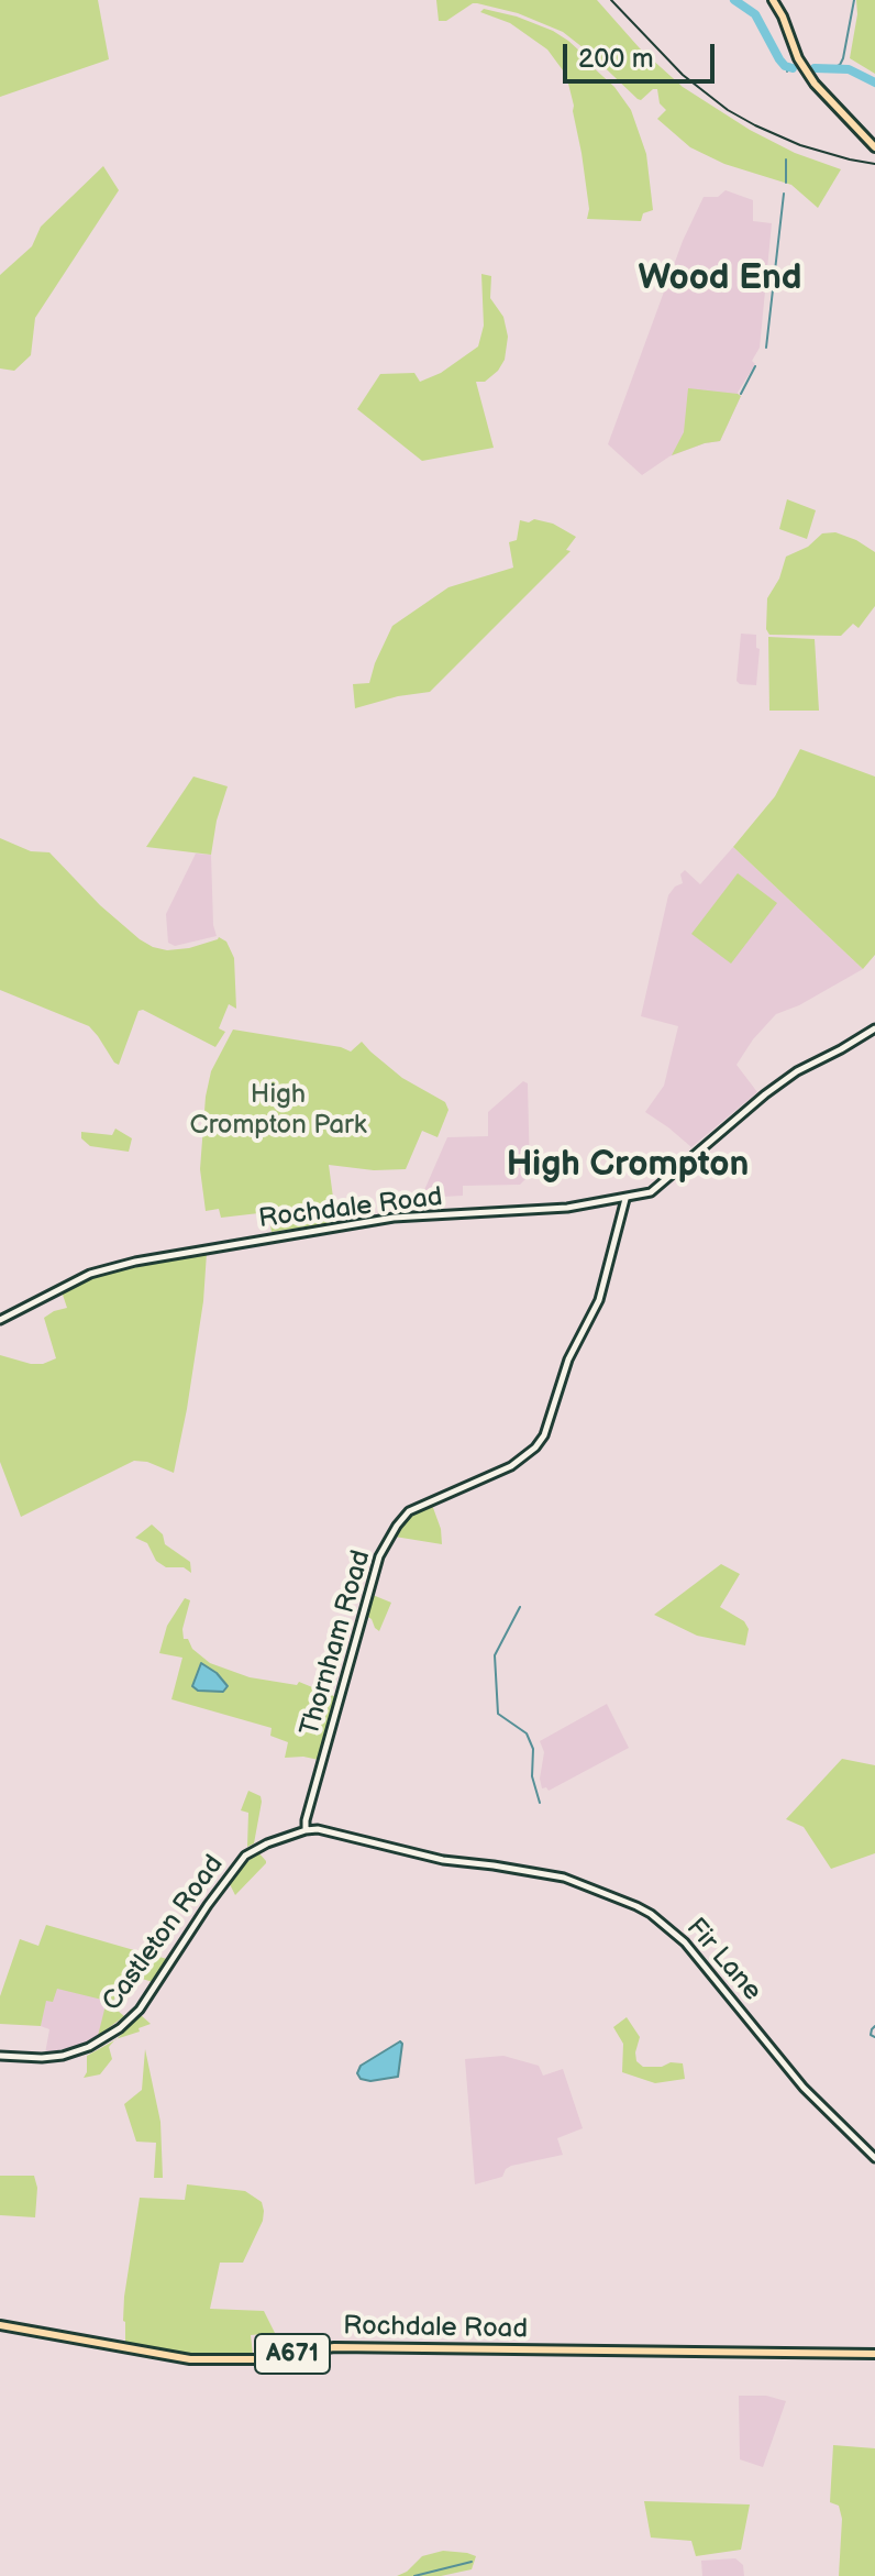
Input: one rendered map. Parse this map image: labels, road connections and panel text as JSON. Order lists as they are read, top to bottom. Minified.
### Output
{"streets":{"main road":["Rochdale Road","A671"],"street":["Thornham Road","Castleton Road","Fir Lane"]},"crossings":[["Rochdale Road","Thornham Road"],["Thornham Road","Castleton Road"],["Thornham Road","Fir Lane"],["Castleton Road","Fir Lane"]],"districts":["Wood End","High Crompton"],"parks":["High Crompton Park"],"scale_bar":"200 m"}
